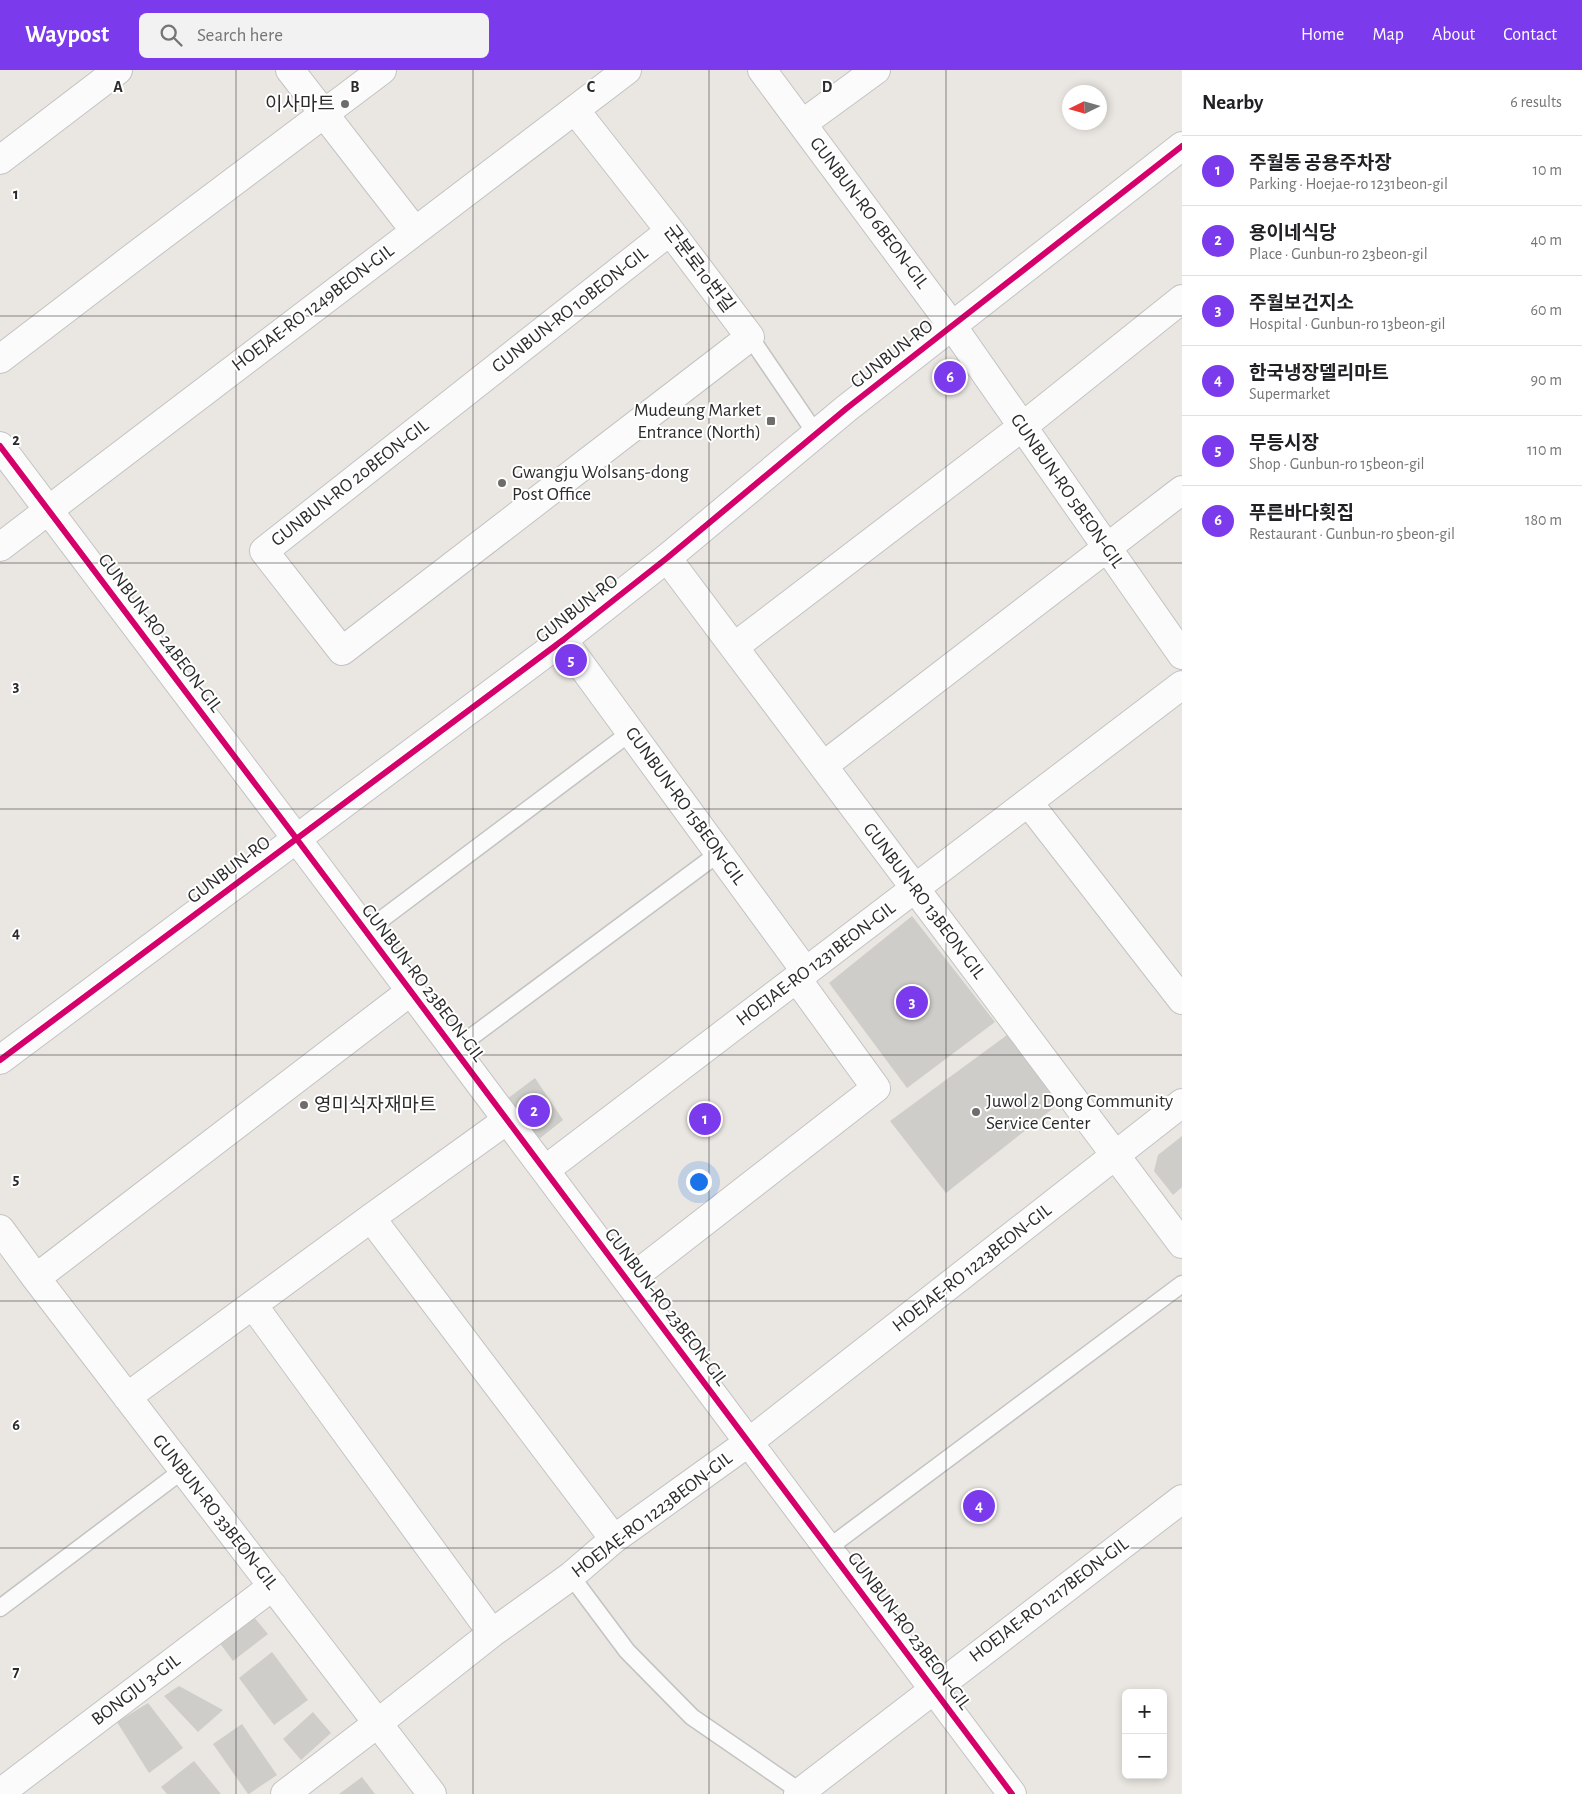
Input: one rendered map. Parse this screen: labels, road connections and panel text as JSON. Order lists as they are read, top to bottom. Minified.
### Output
{"streets":{"street":["GUNBUN-RO 6BEON-GIL","군분로10번길","HOEJAE-RO 1249BEON-GIL","GUNBUN-RO 10BEON-GIL","GUNBUN-RO","GUNBUN-RO 20BEON-GIL","GUNBUN-RO 5BEON-GIL","GUNBUN-RO 24BEON-GIL","GUNBUN-RO 15BEON-GIL","GUNBUN-RO 13BEON-GIL","HOEJAE-RO 1231BEON-GIL","GUNBUN-RO 23BEON-GIL","HOEJAE-RO 1223BEON-GIL","GUNBUN-RO 33BEON-GIL","HOEJAE-RO 1217BEON-GIL","BONGJU 3-GIL"]},"crossings":[["GUNBUN-RO 6BEON-GIL","GUNBUN-RO"],["GUNBUN-RO 6BEON-GIL","GUNBUN-RO 5BEON-GIL"],["군분로10번길","HOEJAE-RO 1249BEON-GIL"],["군분로10번길","GUNBUN-RO 10BEON-GIL"],["군분로10번길","GUNBUN-RO"],["군분로10번길","GUNBUN-RO 20BEON-GIL"],["HOEJAE-RO 1249BEON-GIL","GUNBUN-RO 24BEON-GIL"],["GUNBUN-RO 10BEON-GIL","GUNBUN-RO 20BEON-GIL"],["GUNBUN-RO","GUNBUN-RO 5BEON-GIL"],["GUNBUN-RO","GUNBUN-RO 24BEON-GIL"],["GUNBUN-RO","GUNBUN-RO 15BEON-GIL"],["GUNBUN-RO","GUNBUN-RO 13BEON-GIL"],["GUNBUN-RO","GUNBUN-RO 23BEON-GIL"],["GUNBUN-RO 24BEON-GIL","GUNBUN-RO 23BEON-GIL"],["GUNBUN-RO 15BEON-GIL","HOEJAE-RO 1231BEON-GIL"],["GUNBUN-RO 15BEON-GIL","GUNBUN-RO 23BEON-GIL"],["GUNBUN-RO 13BEON-GIL","HOEJAE-RO 1231BEON-GIL"],["GUNBUN-RO 13BEON-GIL","HOEJAE-RO 1223BEON-GIL"],["HOEJAE-RO 1231BEON-GIL","GUNBUN-RO 23BEON-GIL"],["GUNBUN-RO 23BEON-GIL","HOEJAE-RO 1223BEON-GIL"],["GUNBUN-RO 23BEON-GIL","HOEJAE-RO 1217BEON-GIL"],["HOEJAE-RO 1223BEON-GIL","GUNBUN-RO 33BEON-GIL"],["GUNBUN-RO 33BEON-GIL","BONGJU 3-GIL"]],"places":{"other":["이사마트","Gwangju Wolsan5-dong Post Office","영미식자재마트","Juwol 2 Dong Community Service Center"],"transit":["Mudeung Market Entrance (North)"]},"north":"left","page":{"header":"Waypost","search":"Search here","nav":["Home","Map","About","Contact"],"heading":["Nearby","6 results"],"list":[{"mark":"1","name":"주월동 공용주차장","note":"Parking · Hoejae-ro 1231beon-gil","value":"10 m"},{"mark":"2","name":"용이네식당","note":"Place · Gunbun-ro 23beon-gil","value":"40 m"},{"mark":"3","name":"주월보건지소","note":"Hospital · Gunbun-ro 13beon-gil","value":"60 m"},{"mark":"4","name":"한국냉장델리마트","note":"Supermarket","value":"90 m"},{"mark":"5","name":"무등시장","note":"Shop · Gunbun-ro 15beon-gil","value":"110 m"},{"mark":"6","name":"푸른바다횟집","note":"Restaurant · Gunbun-ro 5beon-gil","value":"180 m"}],"pins":["6","5","3","2","1","4"],"map_buttons":["+","−"]},"grid":{"columns":["A","B","C","D"],"rows":["1","2","3","4","5","6","7"]}}
